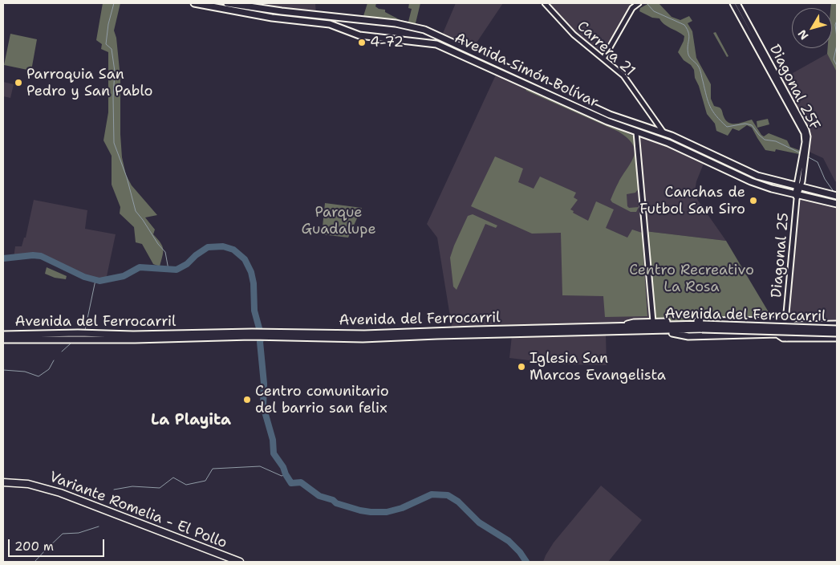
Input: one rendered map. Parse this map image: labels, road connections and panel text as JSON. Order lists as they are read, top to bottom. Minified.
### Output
{"streets":{"highway":["Variante Romelia - El Pollo"],"main road":["Avenida Simón Bolívar","Avenida del Ferrocarril"],"street":["Carrera 21","Diagonal 25F","Diagonal 25"]},"crossings":[["Carrera 21","Avenida Simón Bolívar"],["Avenida Simón Bolívar","Diagonal 25F"],["Avenida Simón Bolívar","Diagonal 25"],["Diagonal 25F","Diagonal 25"]],"districts":["La Playita"],"parks":["Parque Guadalupe","Centro Recreativo La Rosa"],"places":["4-72","Parroquia San Pedro y San Pablo","Canchas de Futbol San Siro","Iglesia San Marcos Evangelista","Centro comunitario del barrio san felix"],"scale_bar":"200 m","north":"bottom left"}
